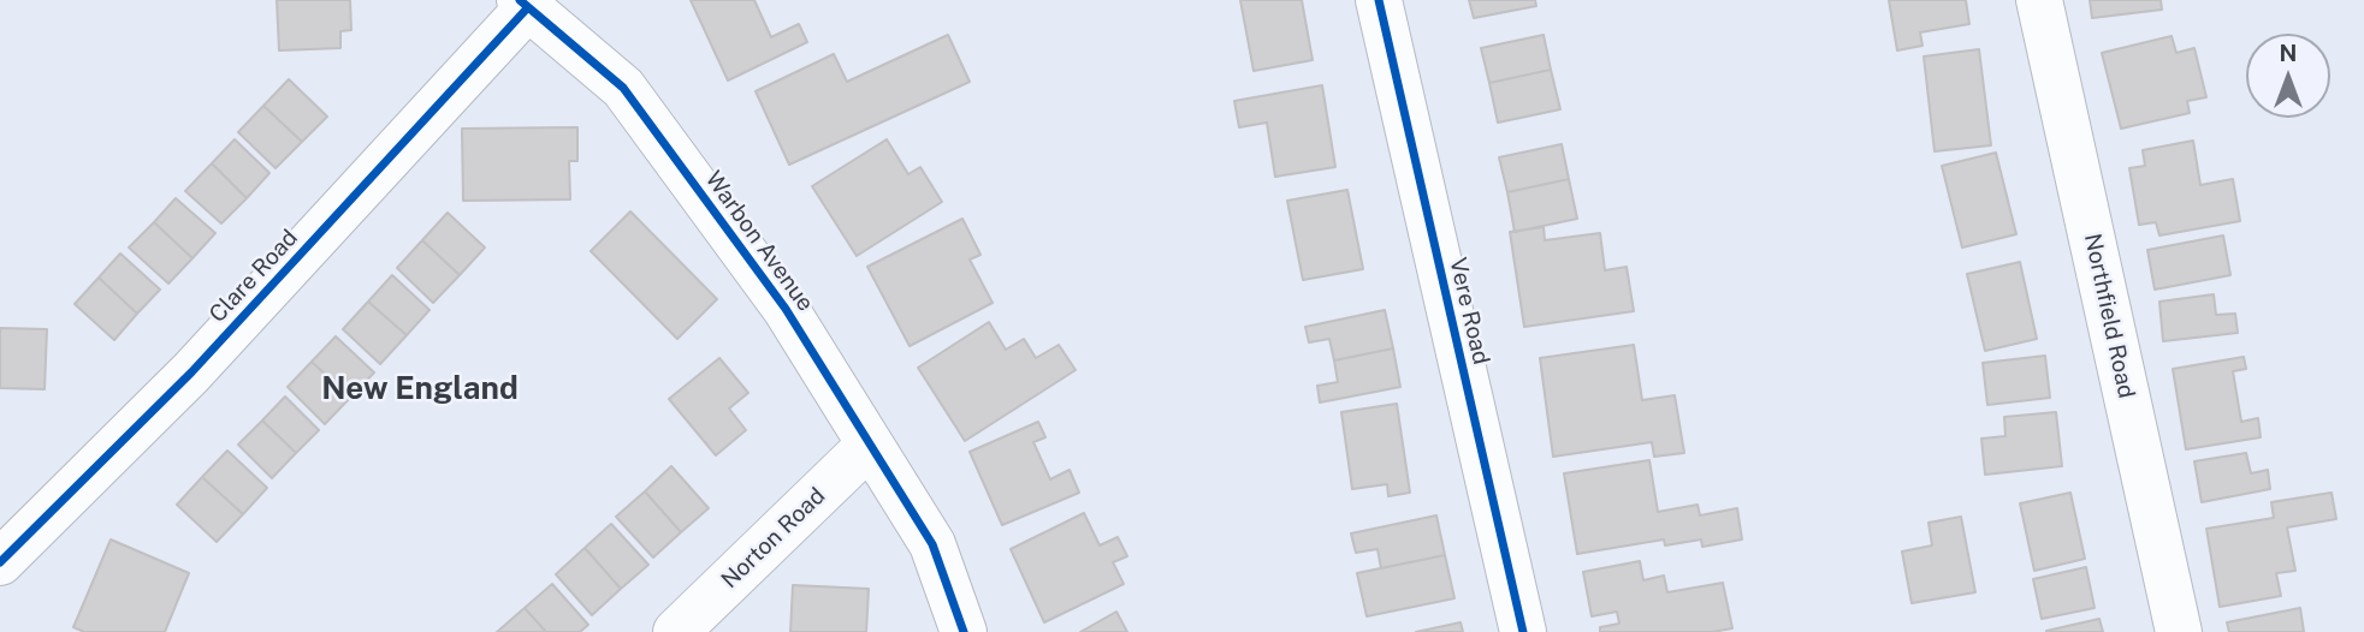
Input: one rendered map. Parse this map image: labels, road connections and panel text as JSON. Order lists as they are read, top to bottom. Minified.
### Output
{"streets":{"street":["Warbon Avenue","Clare Road","Vere Road","Northfield Road","Norton Road"]},"crossings":[["Warbon Avenue","Clare Road"],["Warbon Avenue","Norton Road"]],"districts":["New England"],"north":"top"}
